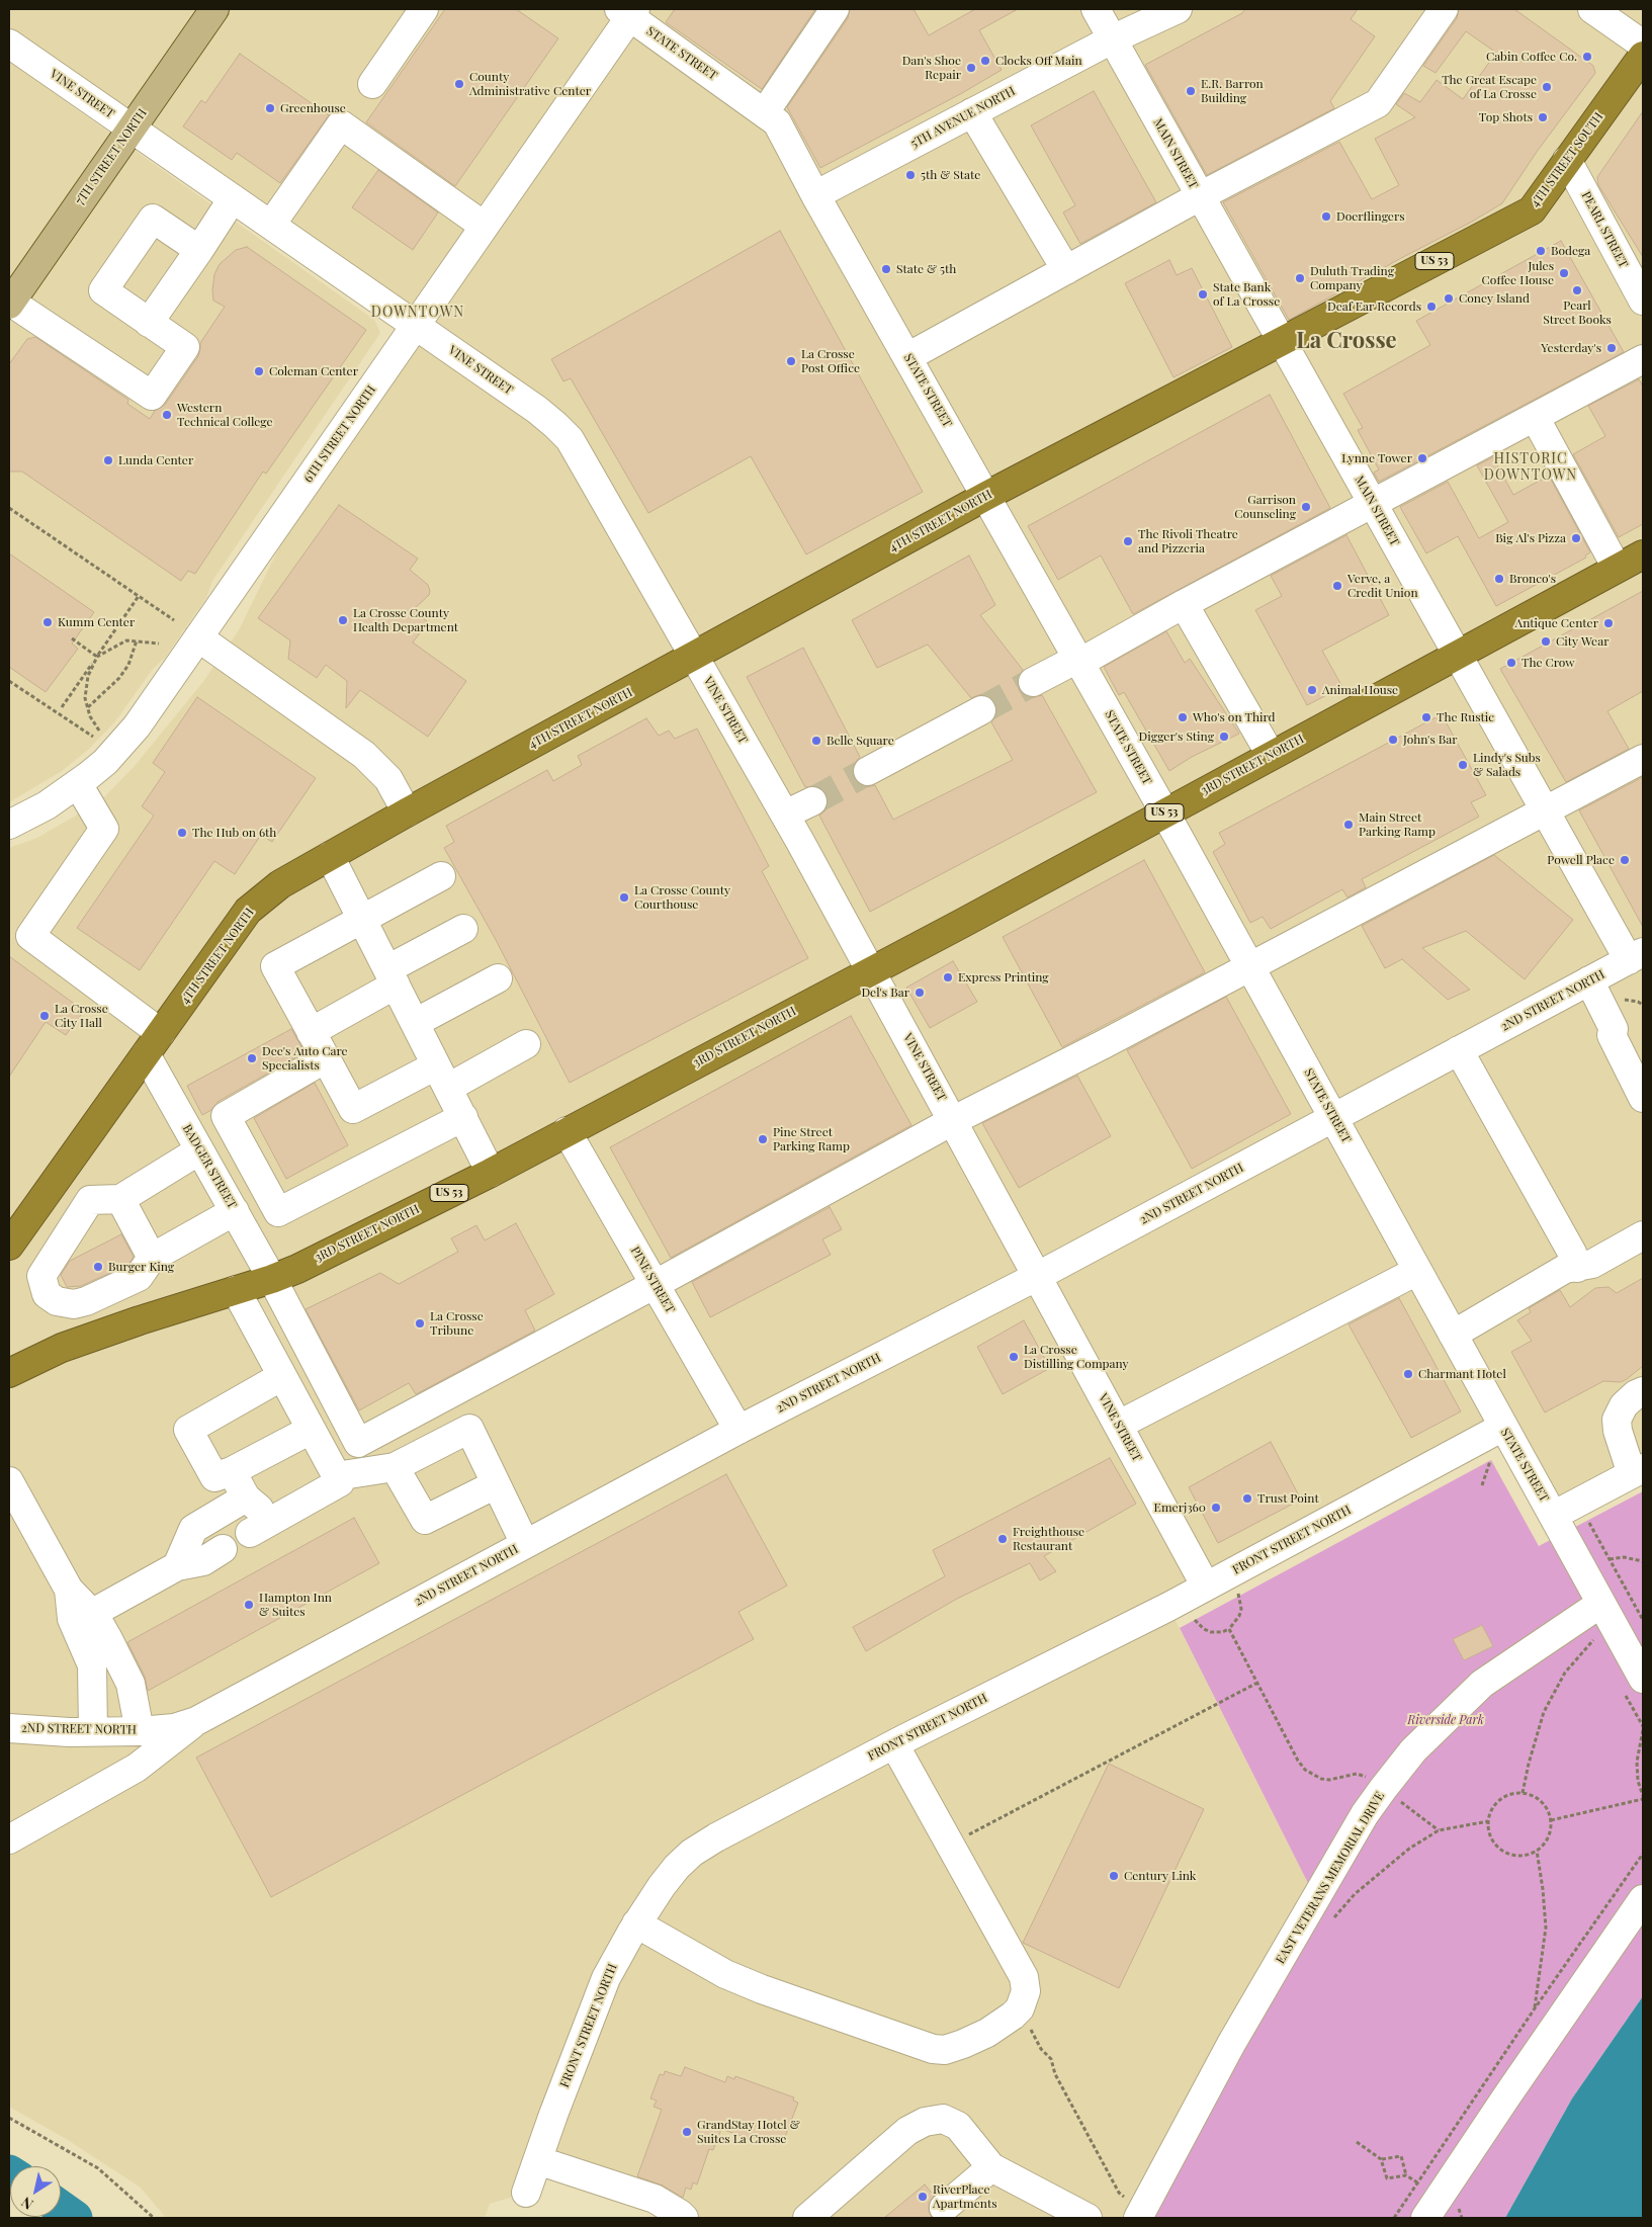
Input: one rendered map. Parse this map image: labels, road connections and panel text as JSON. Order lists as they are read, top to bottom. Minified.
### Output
{"streets":{"highway":["4TH STREET SOUTH","US 53","4TH STREET NORTH","3RD STREET NORTH"],"main road":["7TH STREET NORTH"],"street":["STATE STREET","VINE STREET","5TH AVENUE NORTH","MAIN STREET","PEARL STREET","6TH STREET NORTH","2ND STREET NORTH","BADGER STREET","PINE STREET","FRONT STREET NORTH","EAST VETERANS MEMORIAL DRIVE"]},"crossings":[["STATE STREET","5TH AVENUE NORTH"],["STATE STREET","6TH STREET NORTH"],["STATE STREET","4TH STREET NORTH"],["STATE STREET","3RD STREET NORTH"],["STATE STREET","2ND STREET NORTH"],["STATE STREET","FRONT STREET NORTH"],["STATE STREET","EAST VETERANS MEMORIAL DRIVE"],["VINE STREET","7TH STREET NORTH"],["VINE STREET","6TH STREET NORTH"],["VINE STREET","4TH STREET NORTH"],["VINE STREET","3RD STREET NORTH"],["VINE STREET","2ND STREET NORTH"],["VINE STREET","FRONT STREET NORTH"],["5TH AVENUE NORTH","MAIN STREET"],["MAIN STREET","4TH STREET SOUTH"],["MAIN STREET","US 53"],["MAIN STREET","4TH STREET NORTH"],["MAIN STREET","3RD STREET NORTH"],["MAIN STREET","2ND STREET NORTH"],["4TH STREET SOUTH","PEARL STREET"],["4TH STREET SOUTH","4TH STREET NORTH"],["US 53","3RD STREET NORTH"],["4TH STREET NORTH","BADGER STREET"],["3RD STREET NORTH","BADGER STREET"],["3RD STREET NORTH","PINE STREET"],["2ND STREET NORTH","PINE STREET"],["BADGER STREET","PINE STREET"]],"districts":["DOWNTOWN","La Crosse","HISTORIC DOWNTOWN"],"parks":["Riverside Park"],"places":["Cabin Coffee Co.","Clocks Off Main","Dan's Shoe Repair","County Administrative Center","The Great Escape of La Crosse","E.R. Barron Building","Greenhouse","Top Shots","5th & State","Doerflingers","Bodega","State & 5th","Jules Coffee House","Duluth Trading Company","Pearl Street Books","State Bank of La Crosse","Coney Island","Deaf Ear Records","Yesterday's","La Crosse Post Office","Coleman Center","Western Technical College","Lynne Tower","Lunda Center","Garrison Counseling","Big Al's Pizza","The Rivoli Theatre and Pizzeria","Bronco's","Verve, a Credit Union","La Crosse County Health Department","Kumm Center","Antique Center","City Wear","The Crow","Animal House","Who's on Third","The Rustic","Digger's Sting","John's Bar","Belle Square","Lindy's Subs & Salads","Main Street Parking Ramp","The Hub on 6th","Powell Place","La Crosse County Courthouse","Express Printing","Del's Bar","La Crosse City Hall","Dee's Auto Care Specialists","Pine Street Parking Ramp","Burger King","La Crosse Tribune","La Crosse Distilling Company","Charmant Hotel","Trust Point","Emerj360","Freighthouse Restaurant","Hampton Inn & Suites","Century Link","GrandStay Hotel & Suites La Crosse","RiverPlace Apartments"],"north":"bottom left"}
